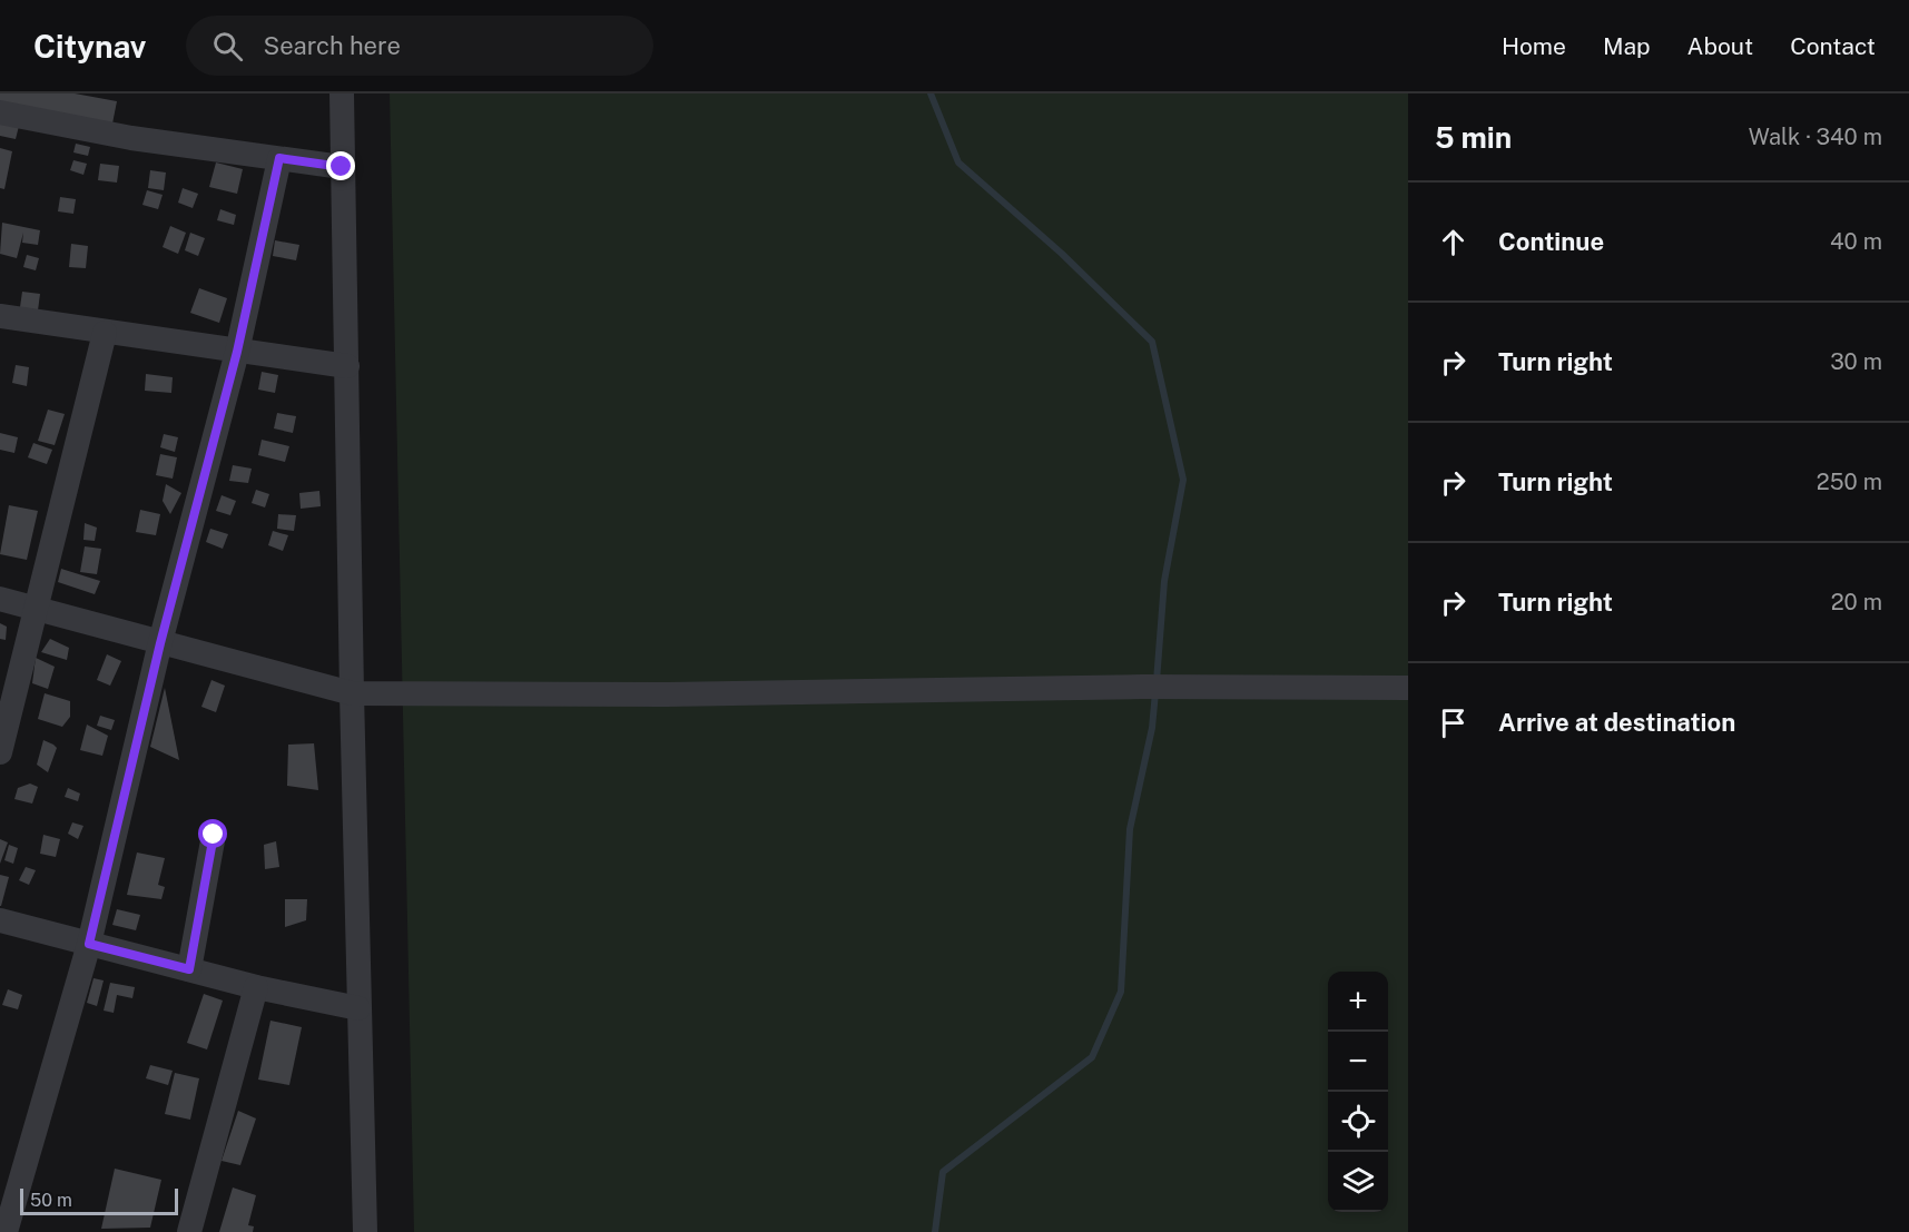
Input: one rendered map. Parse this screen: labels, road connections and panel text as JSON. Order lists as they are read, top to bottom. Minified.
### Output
{"scale_bar":"50 m","page":{"header":"Citynav","search":"Search here","nav":["Home","Map","About","Contact"],"heading":["5 min","Walk · 340 m"],"list":[["Continue","40 m"],["Turn right","30 m"],["Turn right","250 m"],["Turn right","20 m"],"Arrive at destination"],"map_buttons":["+","−"],"scale":"50 m"}}
